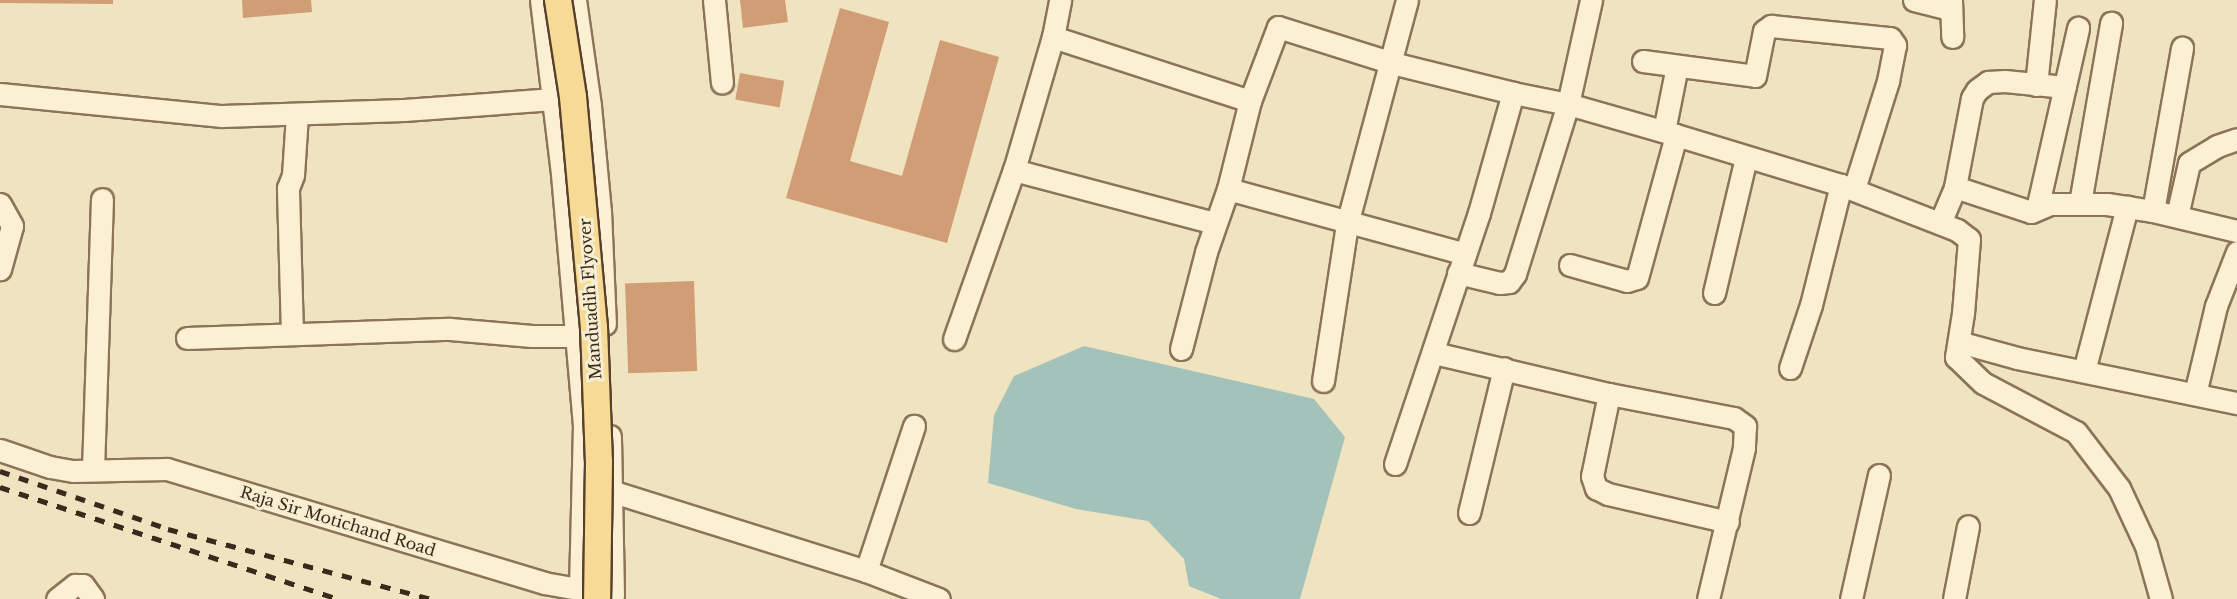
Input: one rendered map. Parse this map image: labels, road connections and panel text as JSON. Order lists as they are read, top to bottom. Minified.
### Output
{"streets":{"main road":["Manduadih Flyover"],"street":["Raja Sir Motichand Road"]},"crossings":[["Manduadih Flyover","Raja Sir Motichand Road"]]}
